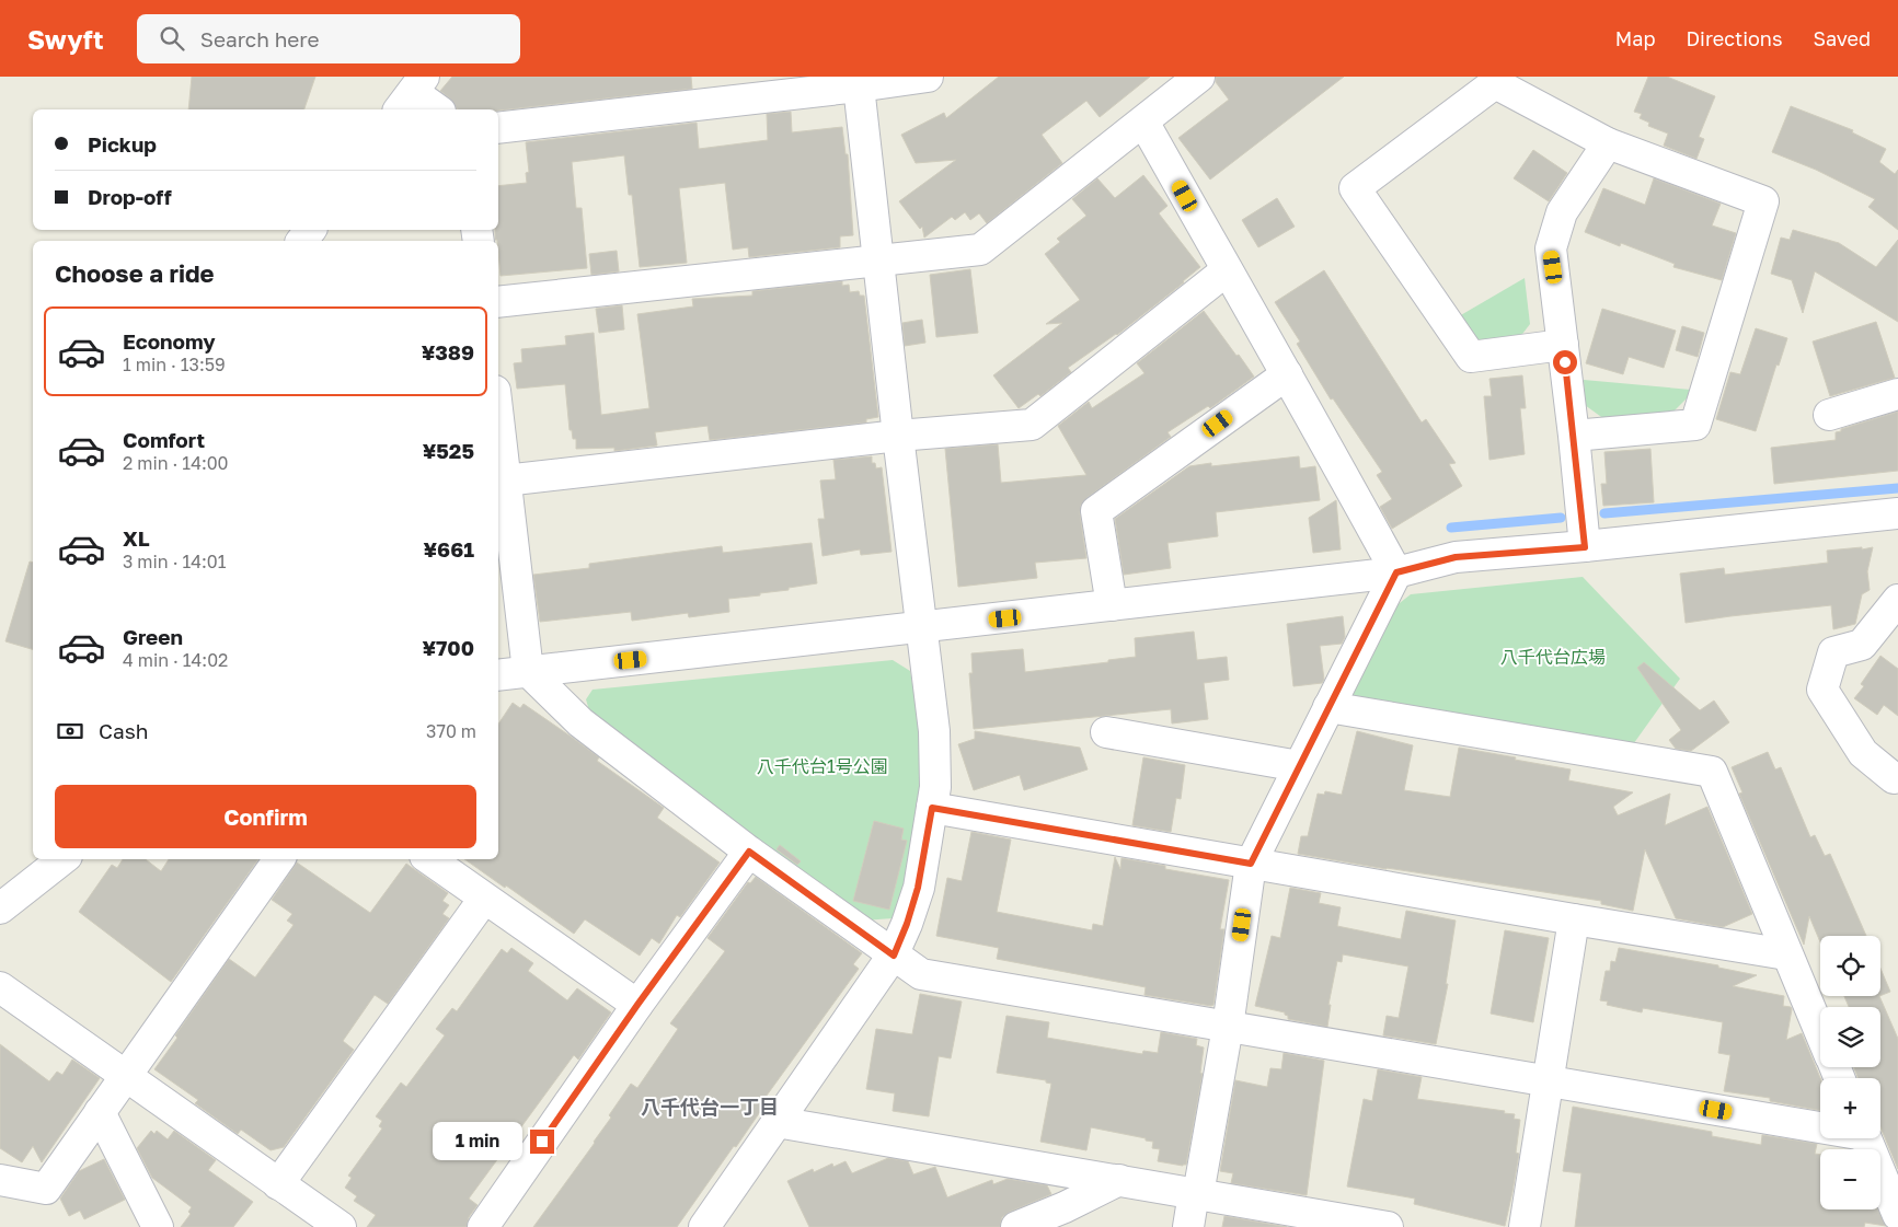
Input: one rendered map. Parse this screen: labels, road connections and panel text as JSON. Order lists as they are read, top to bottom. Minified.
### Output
{"districts":["八千代台一丁目"],"parks":["八千代台広場","八千代台1号公園"],"page":{"header":"Swyft","search":"Search here","nav":["Map","Directions","Saved"],"banner":["Pickup","Drop-off"],"heading":"Choose a ride","list":[{"name":"Economy","note":"1 min · 13:59","value":"¥389"},{"name":"Comfort","note":"2 min · 14:00","value":"¥525"},{"name":"XL","note":"3 min · 14:01","value":"¥661"},{"name":"Green","note":"4 min · 14:02","value":"¥700"}],"pay":["Cash","370 m"],"buttons":"Confirm","map_buttons":["+","−"],"bubble":"1 min"}}
